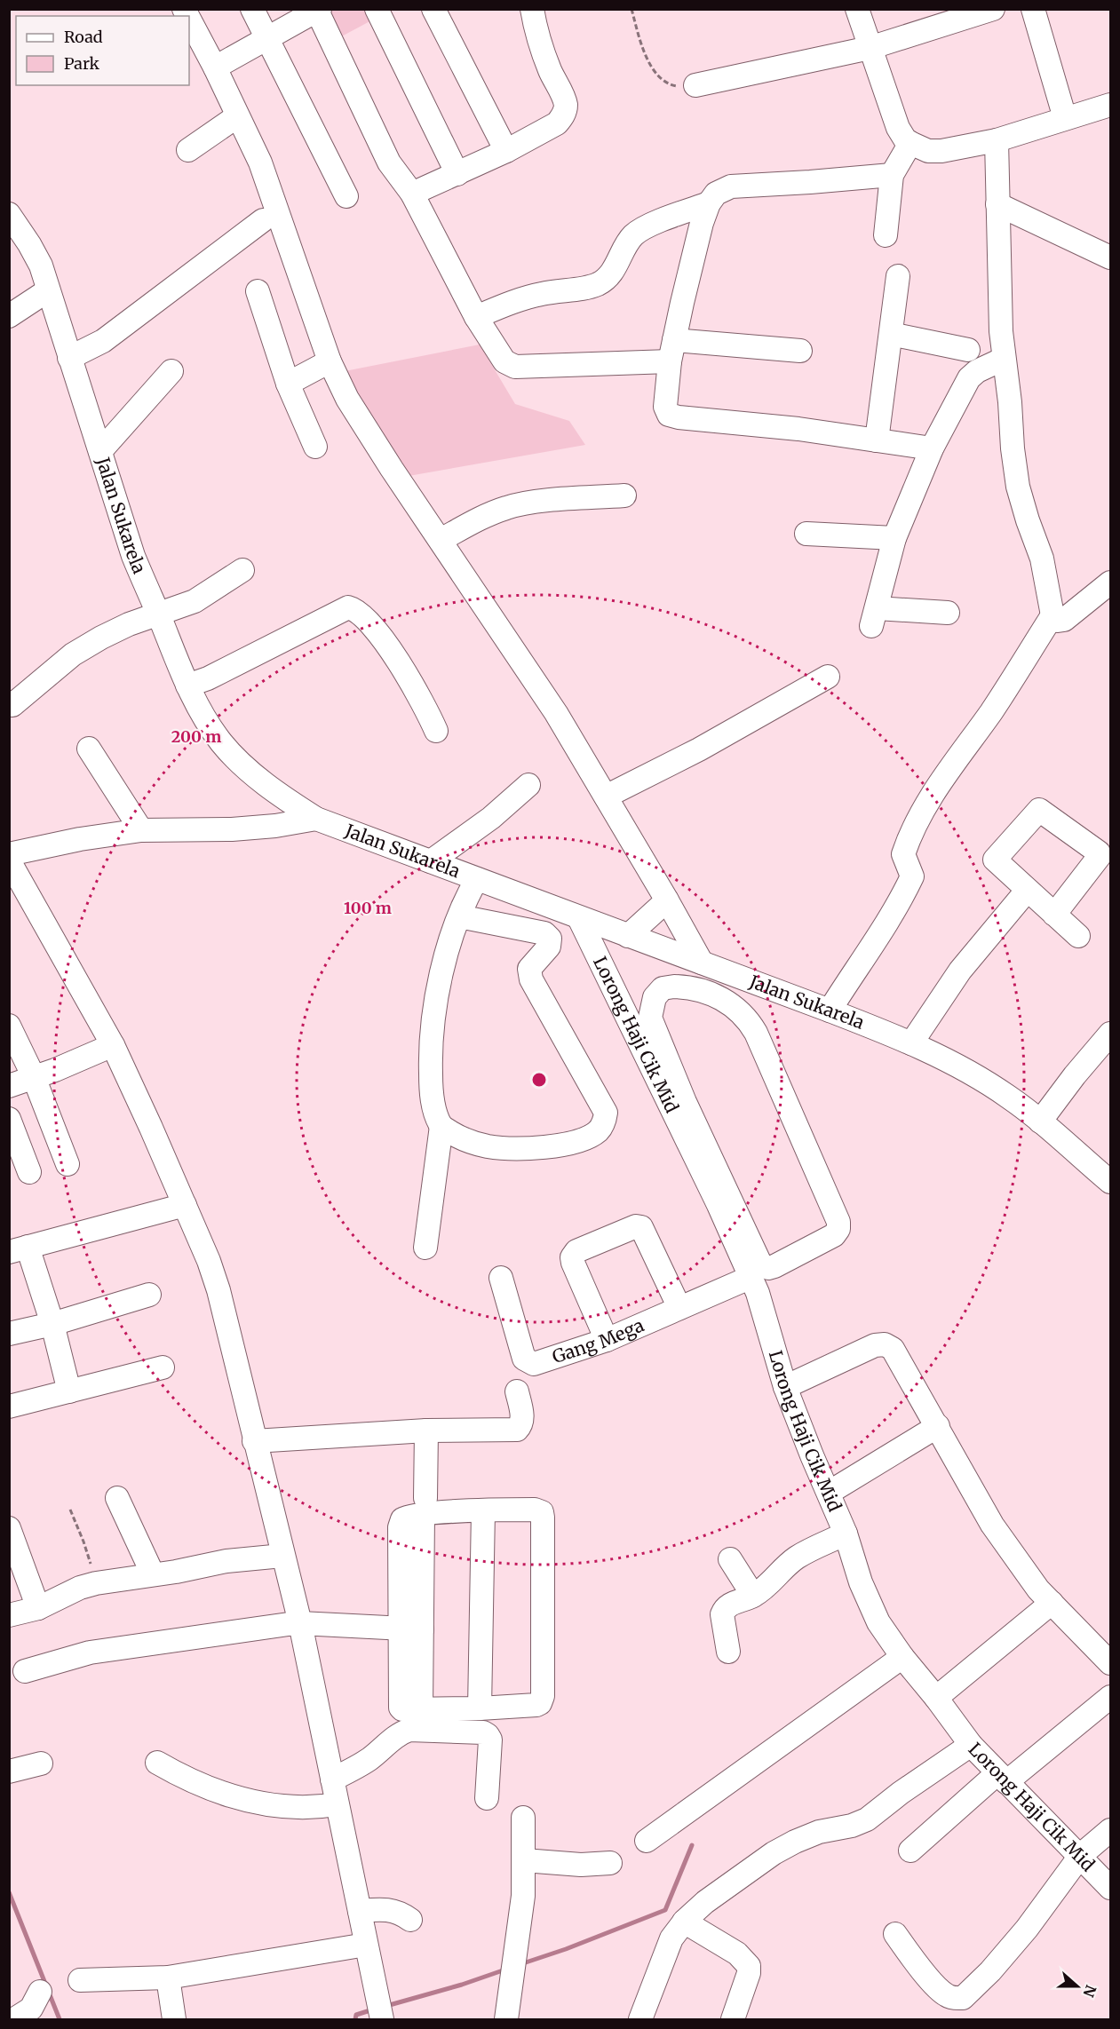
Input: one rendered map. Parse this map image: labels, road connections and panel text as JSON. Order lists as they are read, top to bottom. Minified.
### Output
{"streets":{"street":["Jalan Sukarela","Lorong Haji Cik Mid","Gang Mega"]},"crossings":[["Jalan Sukarela","Lorong Haji Cik Mid"],["Lorong Haji Cik Mid","Gang Mega"]],"legend":["Road","Park"],"north":"right","rings":["200 m","100 m"]}
